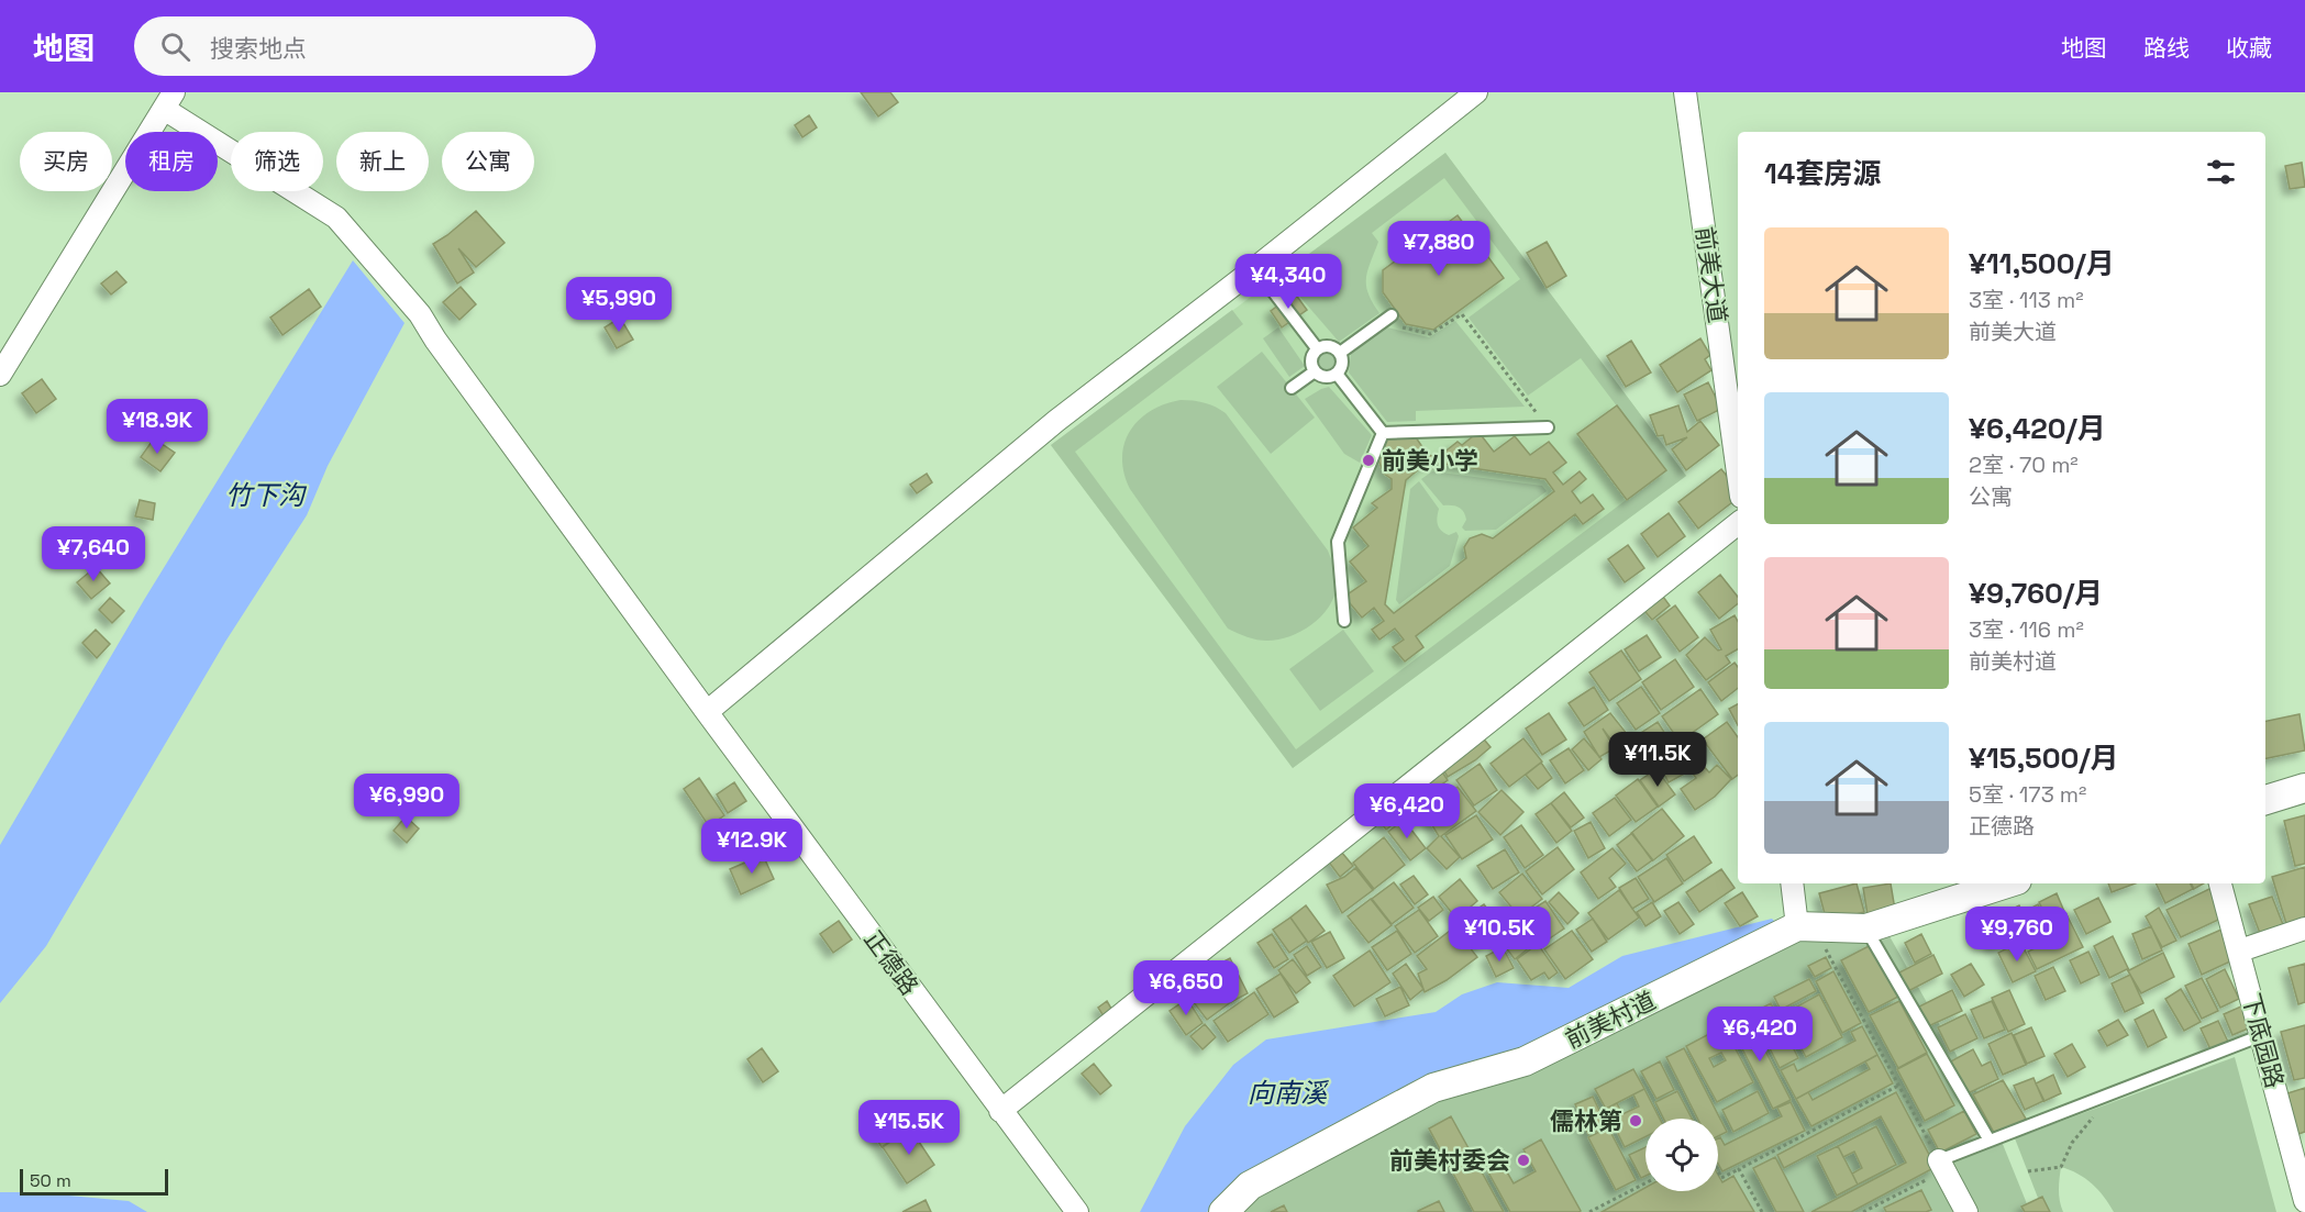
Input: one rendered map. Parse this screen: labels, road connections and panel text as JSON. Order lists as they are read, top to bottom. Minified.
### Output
{"streets":{"street":["前美大道","正德路","前美村道","下底园路"]},"water":["竹下沟","向南溪"],"places":["前美小学","儒林第","前美村委会"],"scale_bar":"50 m","page":{"header":"地图","search":"搜索地点","nav":["地图","路线","收藏"],"chip":["买房","租房","筛选","新上","公寓"],"heading":"14套房源","list":[{"name":"¥11,500/月","note":"3室 · 113 m² · 前美大道"},{"name":"¥6,420/月","note":"2室 · 70 m² · 公寓"},{"name":"¥9,760/月","note":"3室 · 116 m² · 前美村道"},{"name":"¥15,500/月","note":"5室 · 173 m² · 正德路"}],"price":["¥7,880","¥4,340","¥5,990","¥18.9K","¥7,640","¥11.5K","¥6,990","¥6,420","¥12.9K","¥10.5K","¥9,760","¥6,650","¥6,420","¥15.5K"],"scale":"50 m"}}
